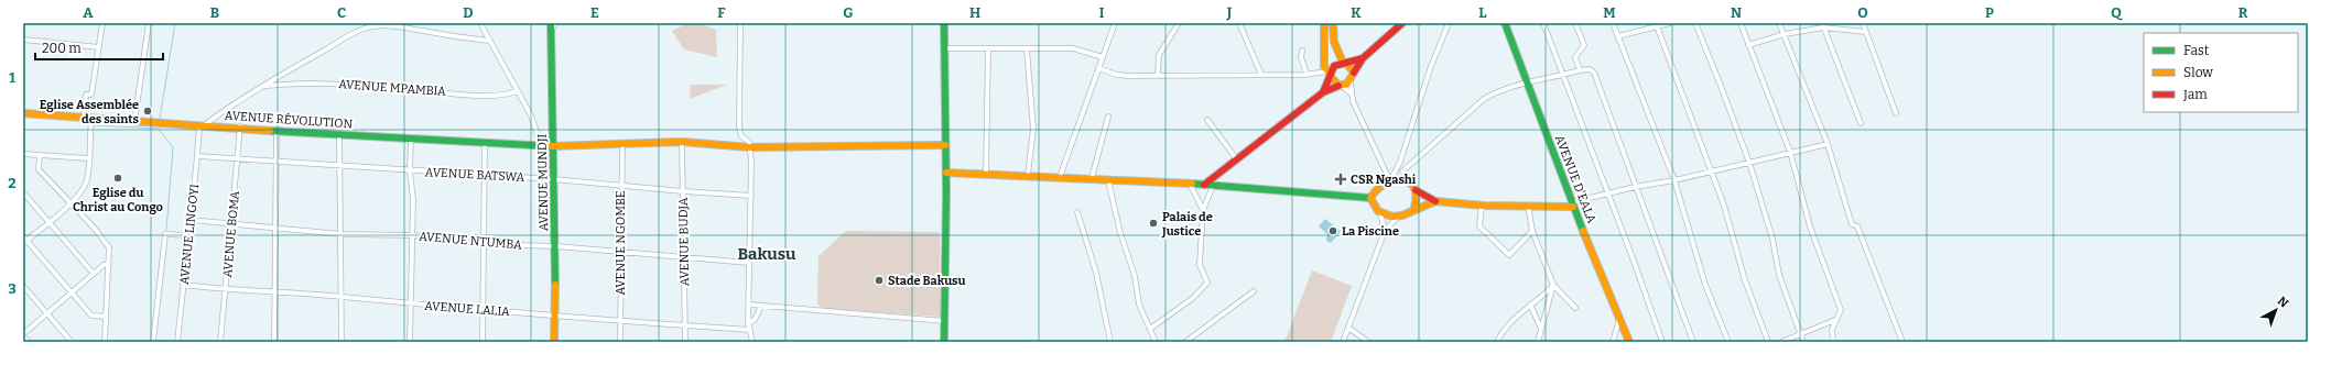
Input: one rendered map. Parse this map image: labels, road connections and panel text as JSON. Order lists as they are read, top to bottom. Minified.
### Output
{"streets":{"street":["AVENUE MPAMBIA","AVENUE RÉVOLUTION","AVENUE BATSWA","AVENUE D'EALA","AVENUE MUNDJI","AVENUE LINGOYI","AVENUE BOMA","AVENUE NTUMBA","AVENUE BUDJA","AVENUE NGOMBE","AVENUE LALIA"]},"crossings":[["AVENUE RÉVOLUTION","AVENUE MUNDJI"],["AVENUE RÉVOLUTION","AVENUE LINGOYI"],["AVENUE RÉVOLUTION","AVENUE BOMA"],["AVENUE RÉVOLUTION","AVENUE BUDJA"],["AVENUE RÉVOLUTION","AVENUE NGOMBE"],["AVENUE BATSWA","AVENUE MUNDJI"],["AVENUE BATSWA","AVENUE LINGOYI"],["AVENUE BATSWA","AVENUE BOMA"],["AVENUE BATSWA","AVENUE BUDJA"],["AVENUE BATSWA","AVENUE NGOMBE"],["AVENUE MUNDJI","AVENUE NTUMBA"],["AVENUE MUNDJI","AVENUE LALIA"],["AVENUE LINGOYI","AVENUE NTUMBA"],["AVENUE LINGOYI","AVENUE LALIA"],["AVENUE BOMA","AVENUE NTUMBA"],["AVENUE BOMA","AVENUE LALIA"],["AVENUE NTUMBA","AVENUE BUDJA"],["AVENUE NTUMBA","AVENUE NGOMBE"],["AVENUE BUDJA","AVENUE LALIA"],["AVENUE NGOMBE","AVENUE LALIA"]],"districts":["Bakusu"],"places":{"other":["Eglise Assemblée des saints","Eglise du Christ au Congo","Palais de Justice","La Piscine","Stade Bakusu"],"health":["CSR Ngashi"]},"legend":["Fast","Slow","Jam"],"scale_bar":"200 m","north":"top right","grid":{"columns":["A","B","C","D","E","F","G","H","I","J","K","L","M","N","O","P","Q","R"],"rows":["1","2","3"]}}
